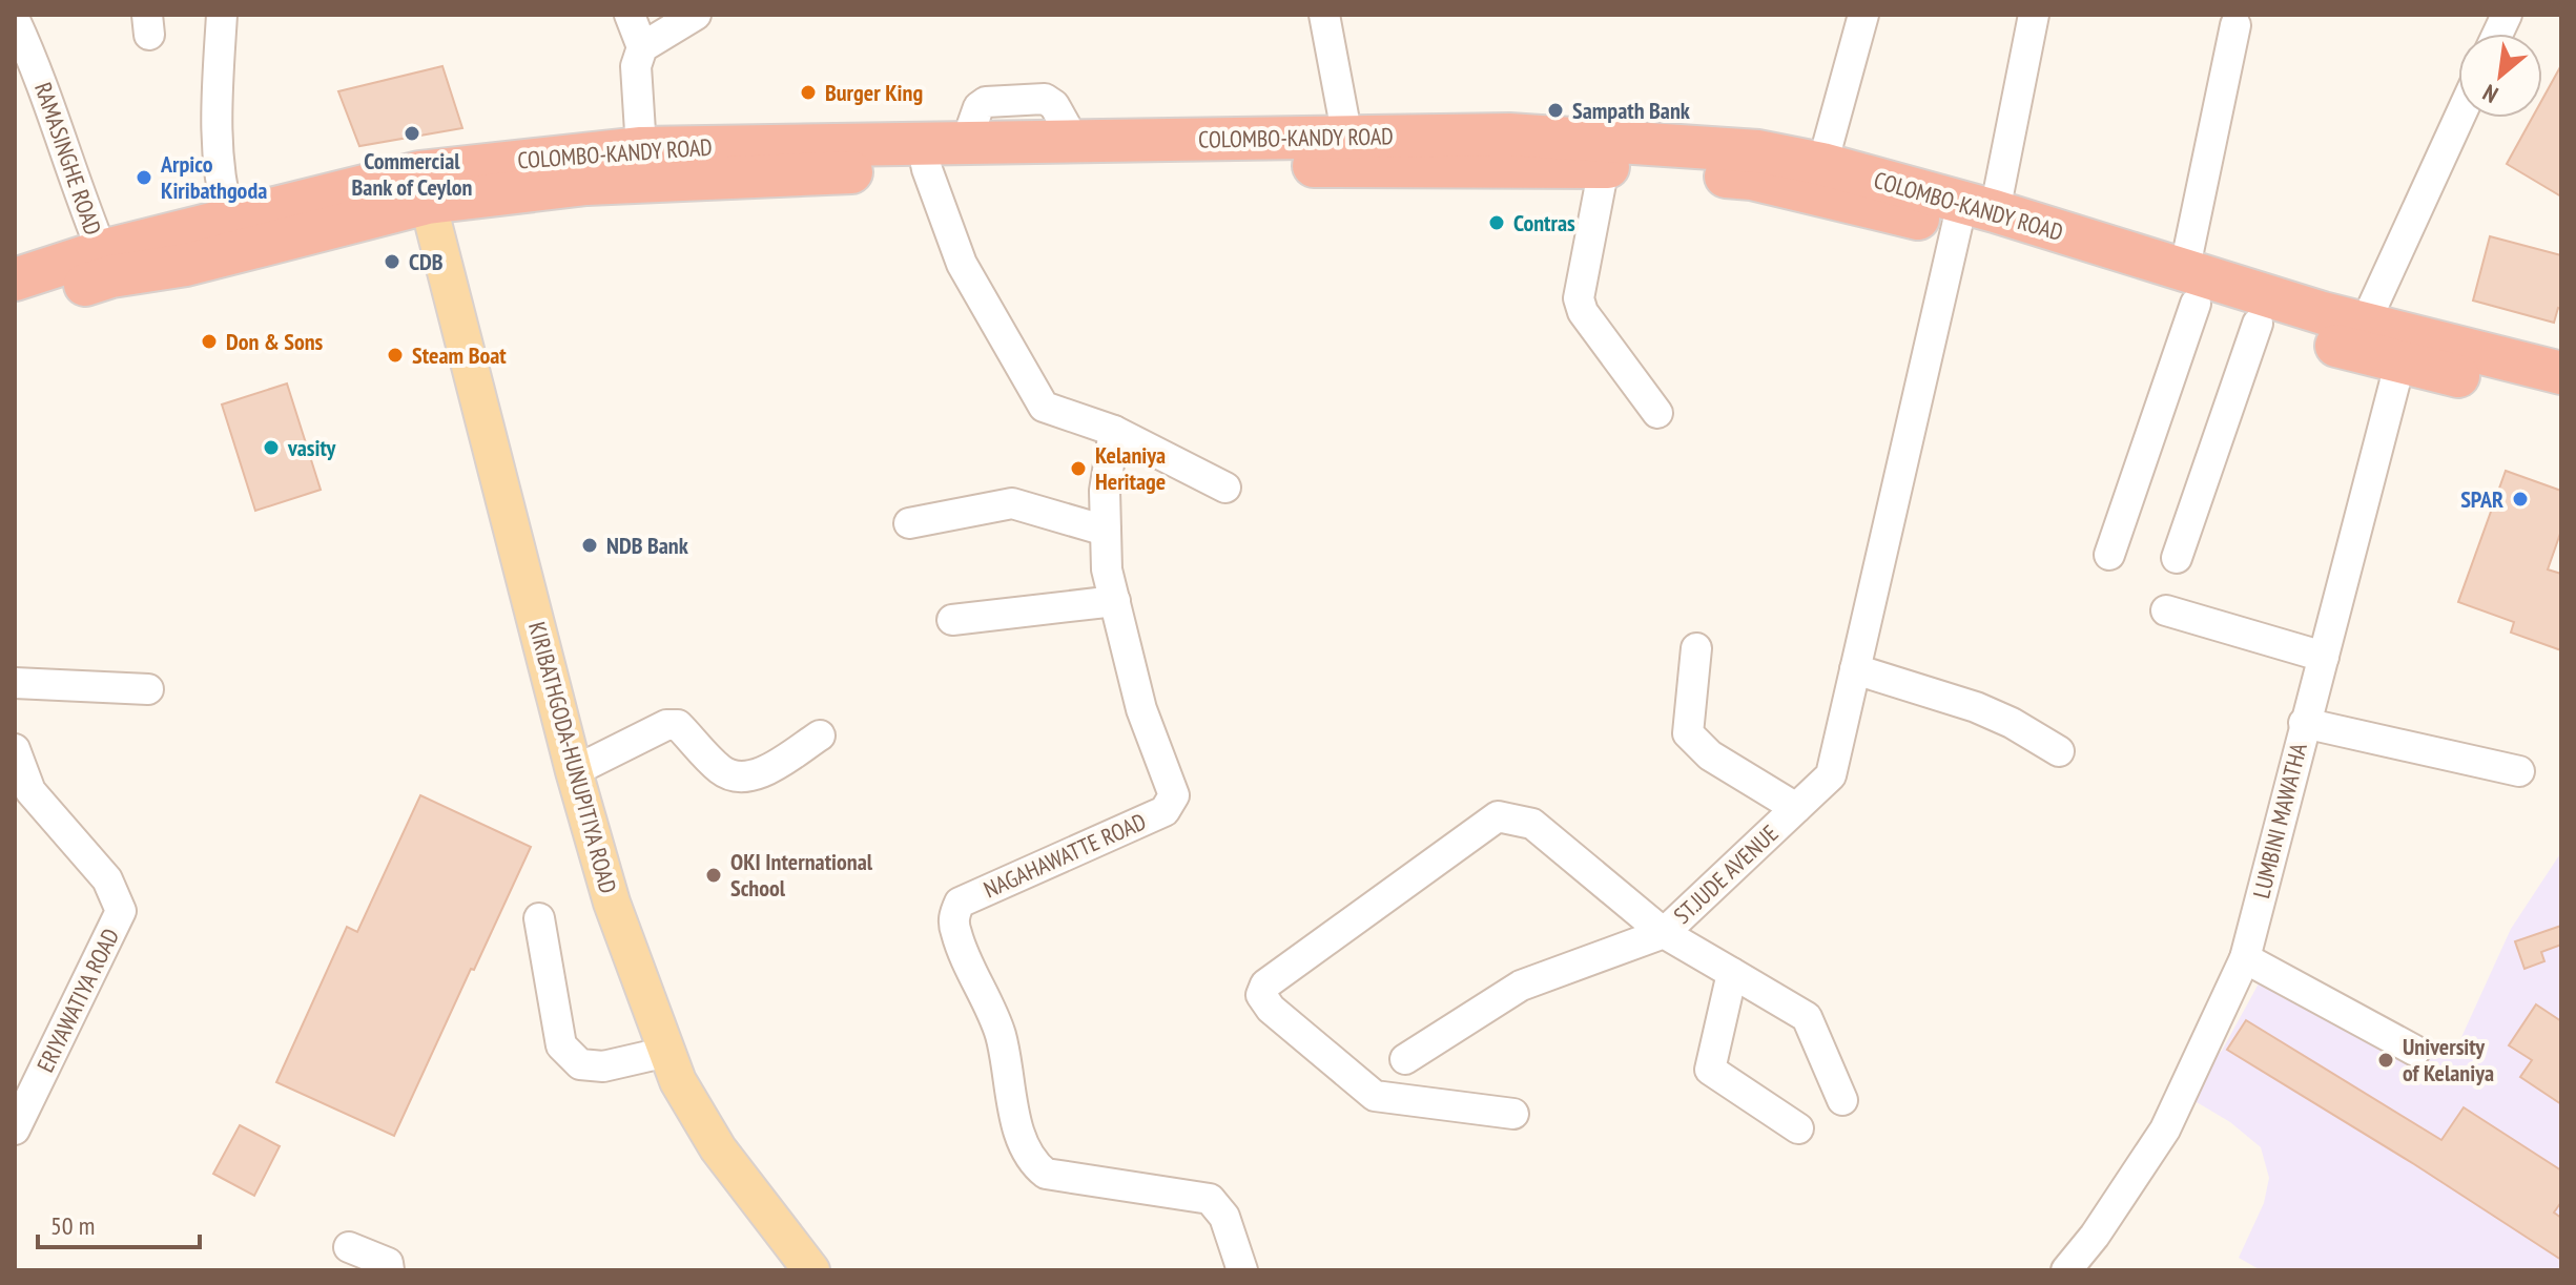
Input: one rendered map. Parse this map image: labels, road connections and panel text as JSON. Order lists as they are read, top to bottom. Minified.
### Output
{"streets":{"highway":["COLOMBO-KANDY ROAD"],"main road":["KIRIBATHGODA-HUNUPITIYA ROAD"],"street":["RAMASINGHE ROAD","LUMBINI MAWATHA","NAGAHAWATTE ROAD","ST.JUDE AVENUE","ERIYAWATIYA ROAD"]},"crossings":[["COLOMBO-KANDY ROAD","RAMASINGHE ROAD"],["COLOMBO-KANDY ROAD","KIRIBATHGODA-HUNUPITIYA ROAD"],["COLOMBO-KANDY ROAD","LUMBINI MAWATHA"],["COLOMBO-KANDY ROAD","ST.JUDE AVENUE"]],"places":["Burger King","Sampath Bank","Commercial Bank of Ceylon","Arpico Kiribathgoda","Contras","CDB","Don & Sons","Steam Boat","vasity","Kelaniya Heritage","SPAR","NDB Bank","OKI International School","University of Kelaniya"],"scale_bar":"50 m","north":"bottom left"}
